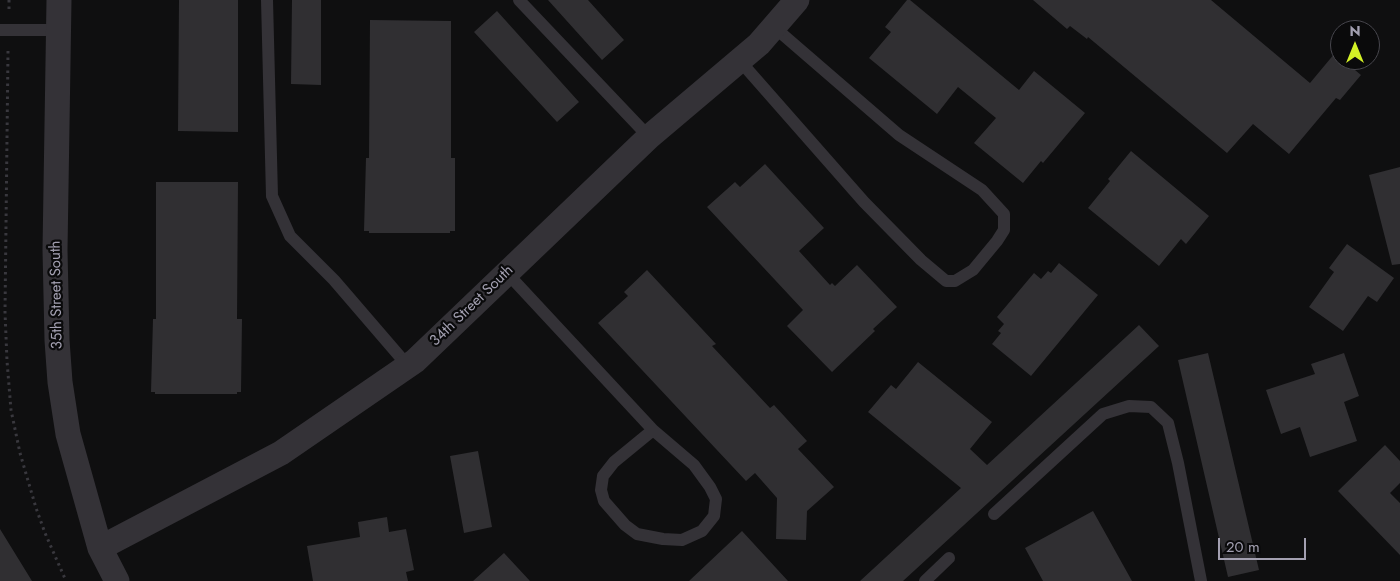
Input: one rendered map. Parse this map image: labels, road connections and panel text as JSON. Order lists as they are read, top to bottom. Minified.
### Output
{"streets":{"street":["35th Street South","34th Street South"]},"crossings":[["35th Street South","34th Street South"]],"scale_bar":"20 m","north":"top"}
